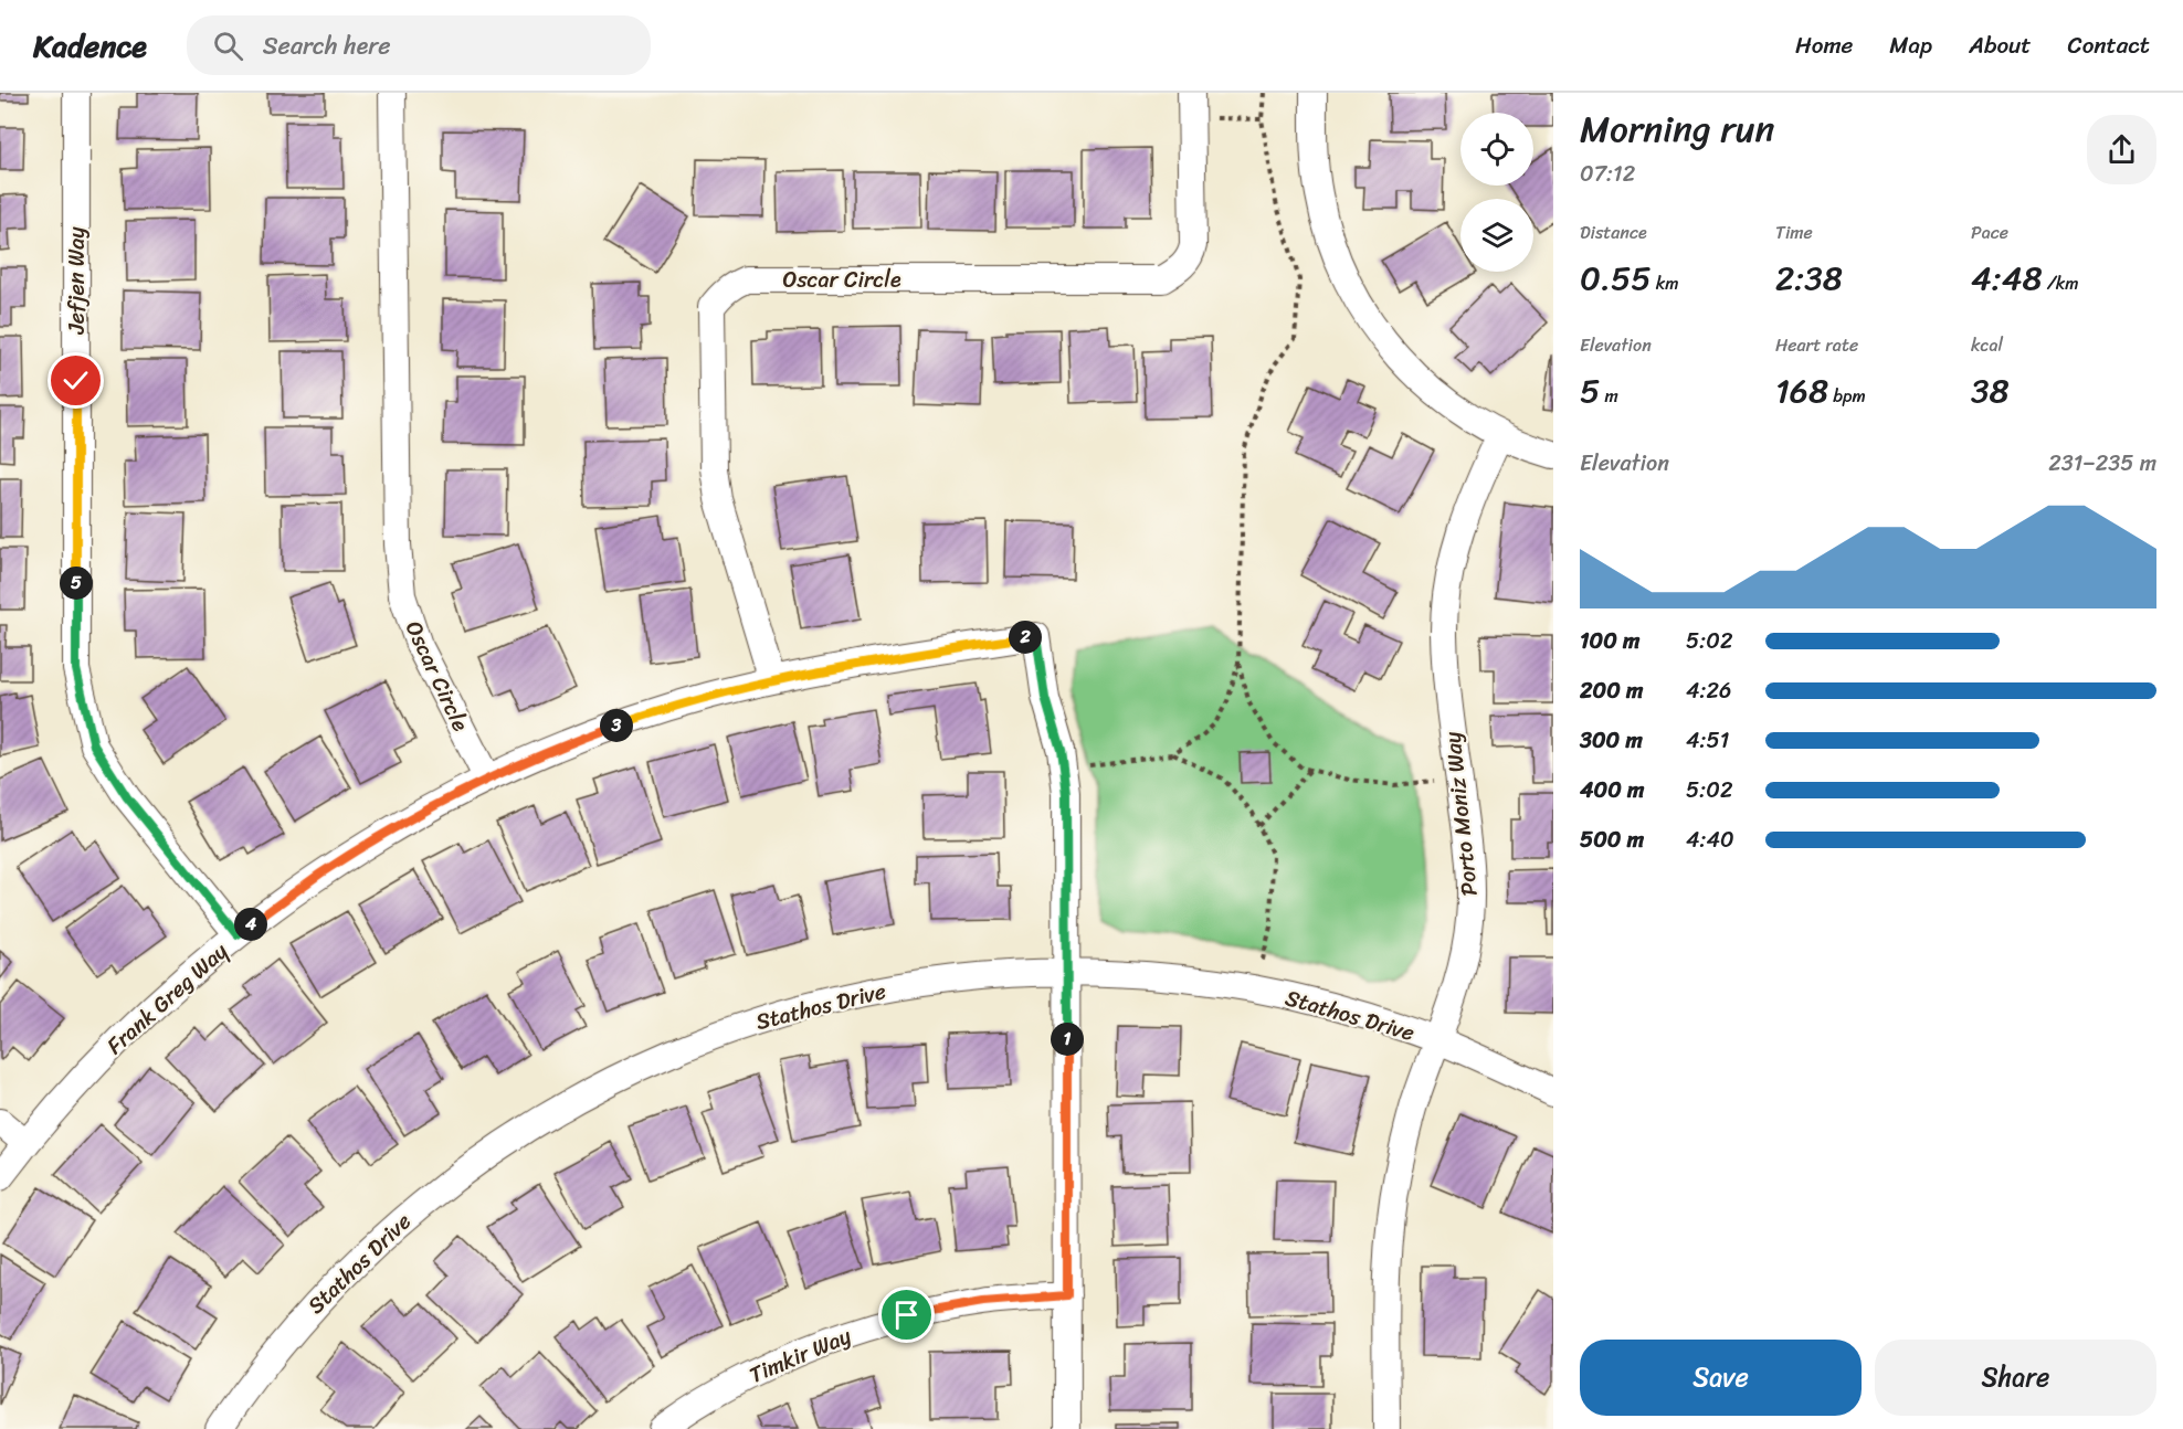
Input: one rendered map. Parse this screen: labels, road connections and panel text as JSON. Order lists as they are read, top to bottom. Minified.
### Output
{"streets":{"street":["Oscar Circle","Jefjen Way","Porto Moniz Way","Frank Greg Way","Stathos Drive","Timkir Way"]},"crossings":[["Oscar Circle","Frank Greg Way"],["Jefjen Way","Frank Greg Way"],["Porto Moniz Way","Stathos Drive"],["Frank Greg Way","Stathos Drive"],["Frank Greg Way","Timkir Way"]],"page":{"header":"Kadence","search":"Search here","nav":["Home","Map","About","Contact"],"heading":["Morning run","07:12"],"stats":[["Distance","0.55 km"],["Time","2:38"],["Pace","4:48 /km"],["Elevation","5 m"],["Heart rate","168 bpm"],["kcal","38"]],"chart":["Elevation","231–235 m"],"pins":["5","2","3","4","1"],"list":[{"name":"100 m","note":"5:02"},{"name":"200 m","note":"4:26"},{"name":"300 m","note":"4:51"},{"name":"400 m","note":"5:02"},{"name":"500 m","note":"4:40"}],"buttons":["Save","Share"]}}
